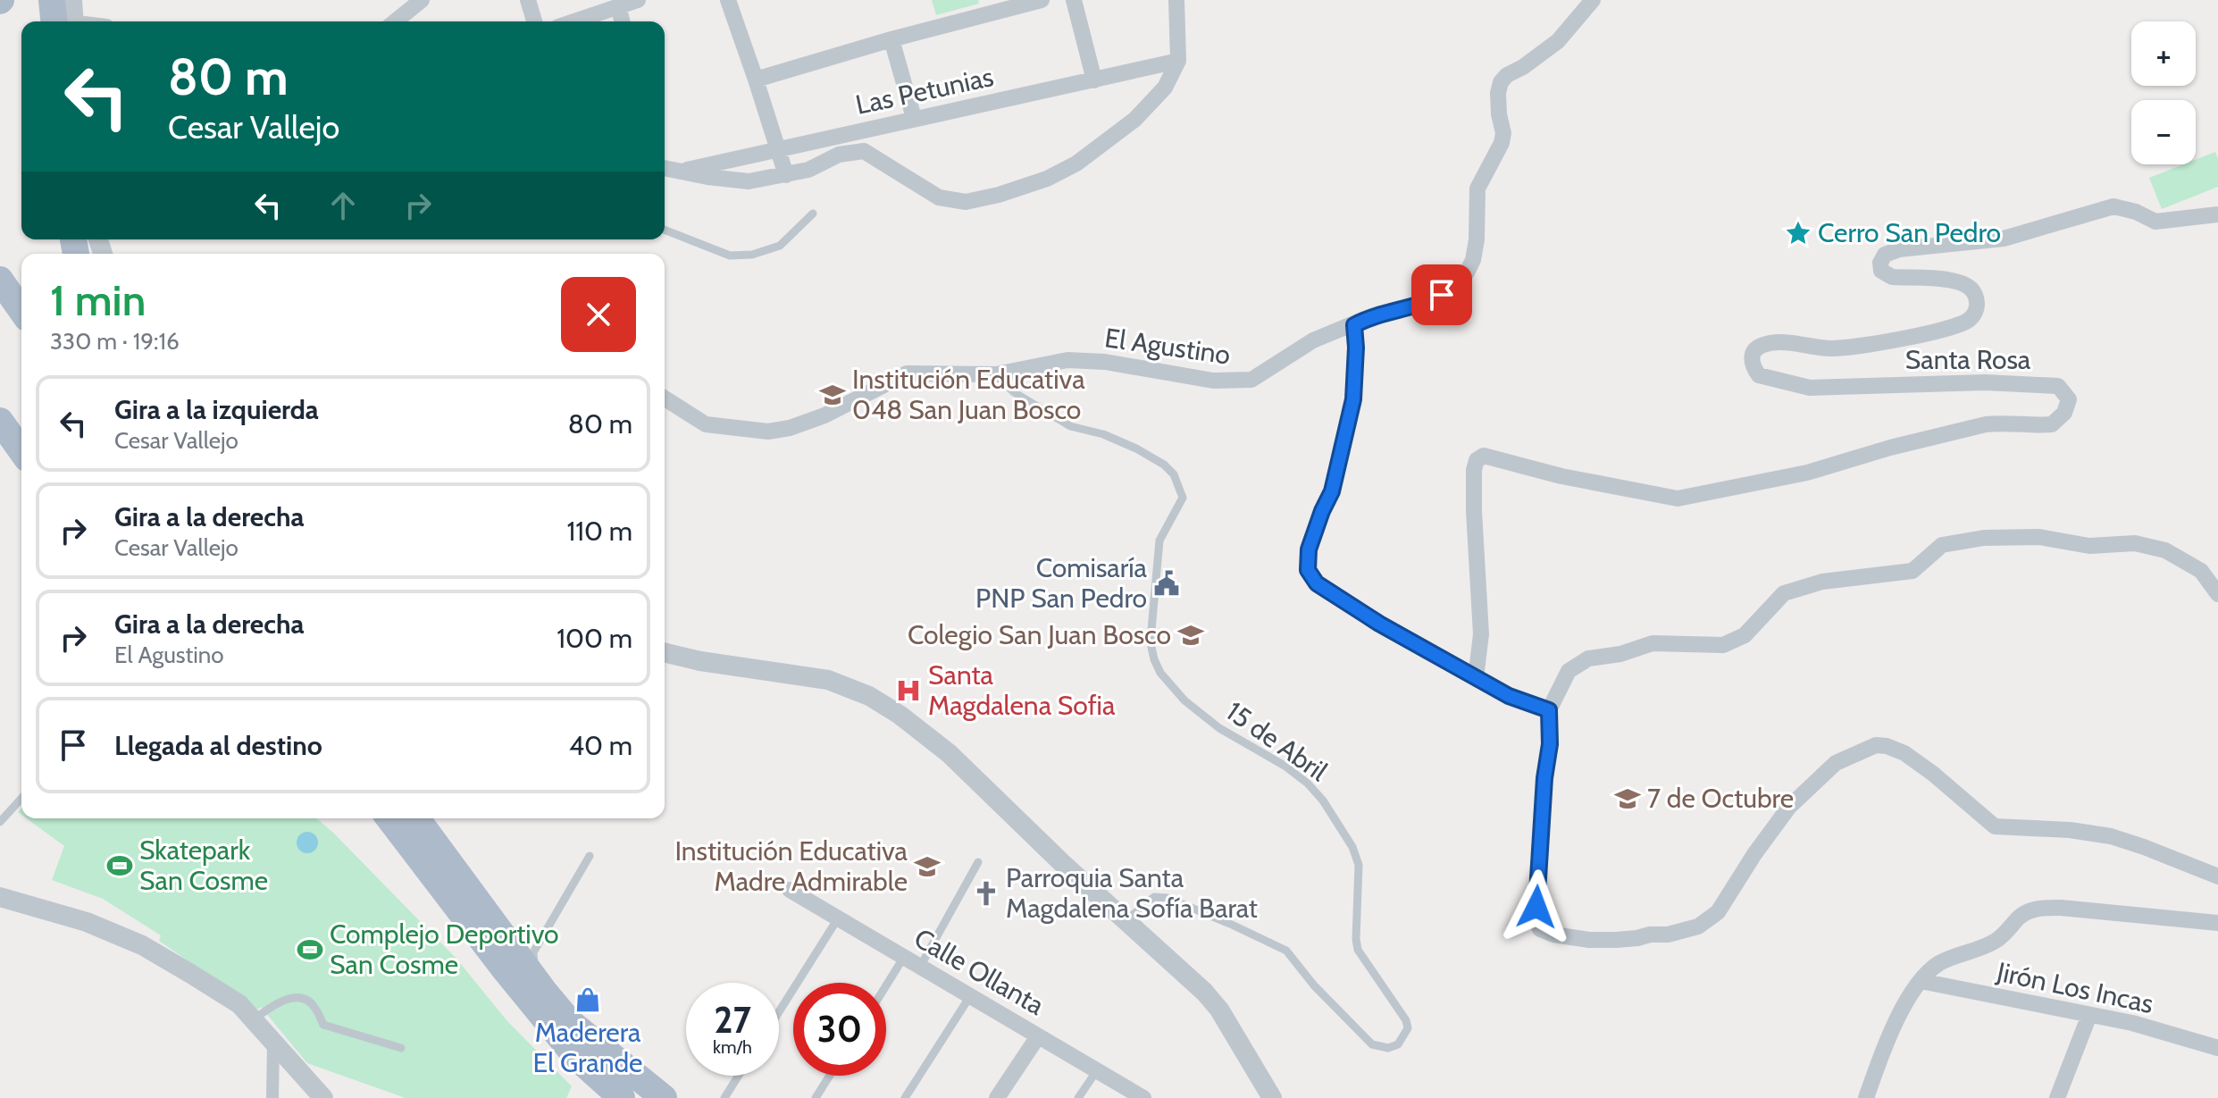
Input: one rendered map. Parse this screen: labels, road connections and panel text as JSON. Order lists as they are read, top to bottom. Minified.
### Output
{"streets":{"street":["Las Petunias","El Agustino","Santa Rosa","Calle Ollanta","Jirón Los Incas"],"lane":["15 de Abril"]},"crossings":[["El Agustino","15 de Abril"]],"places":{"place":["Cerro San Pedro"],"school or university":["Institución Educativa 048 San Juan Bosco","Colegio San Juan Bosco","7 de Octubre","Institución Educativa Madre Admirable"],"public building":["Comisaría PNP San Pedro"],"hospital":["Santa Magdalena Sofia"],"sports":["Skatepark San Cosme","Complejo Deportivo San Cosme"],"church":["Parroquia Santa Magdalena Sofía Barat"],"shop":["Maderera El Grande"]},"page":{"map_buttons":["+","−"],"turn":["80 m","Cesar Vallejo"],"heading":["1 min","330 m · 19:16"],"list":[{"name":"Gira a la izquierda","note":"Cesar Vallejo","value":"80 m"},{"name":"Gira a la derecha","note":"Cesar Vallejo","value":"110 m"},{"name":"Gira a la derecha","note":"El Agustino","value":"100 m"},{"name":"Llegada al destino","value":"40 m"}],"speed":"27 km/h","limit":"30"}}
